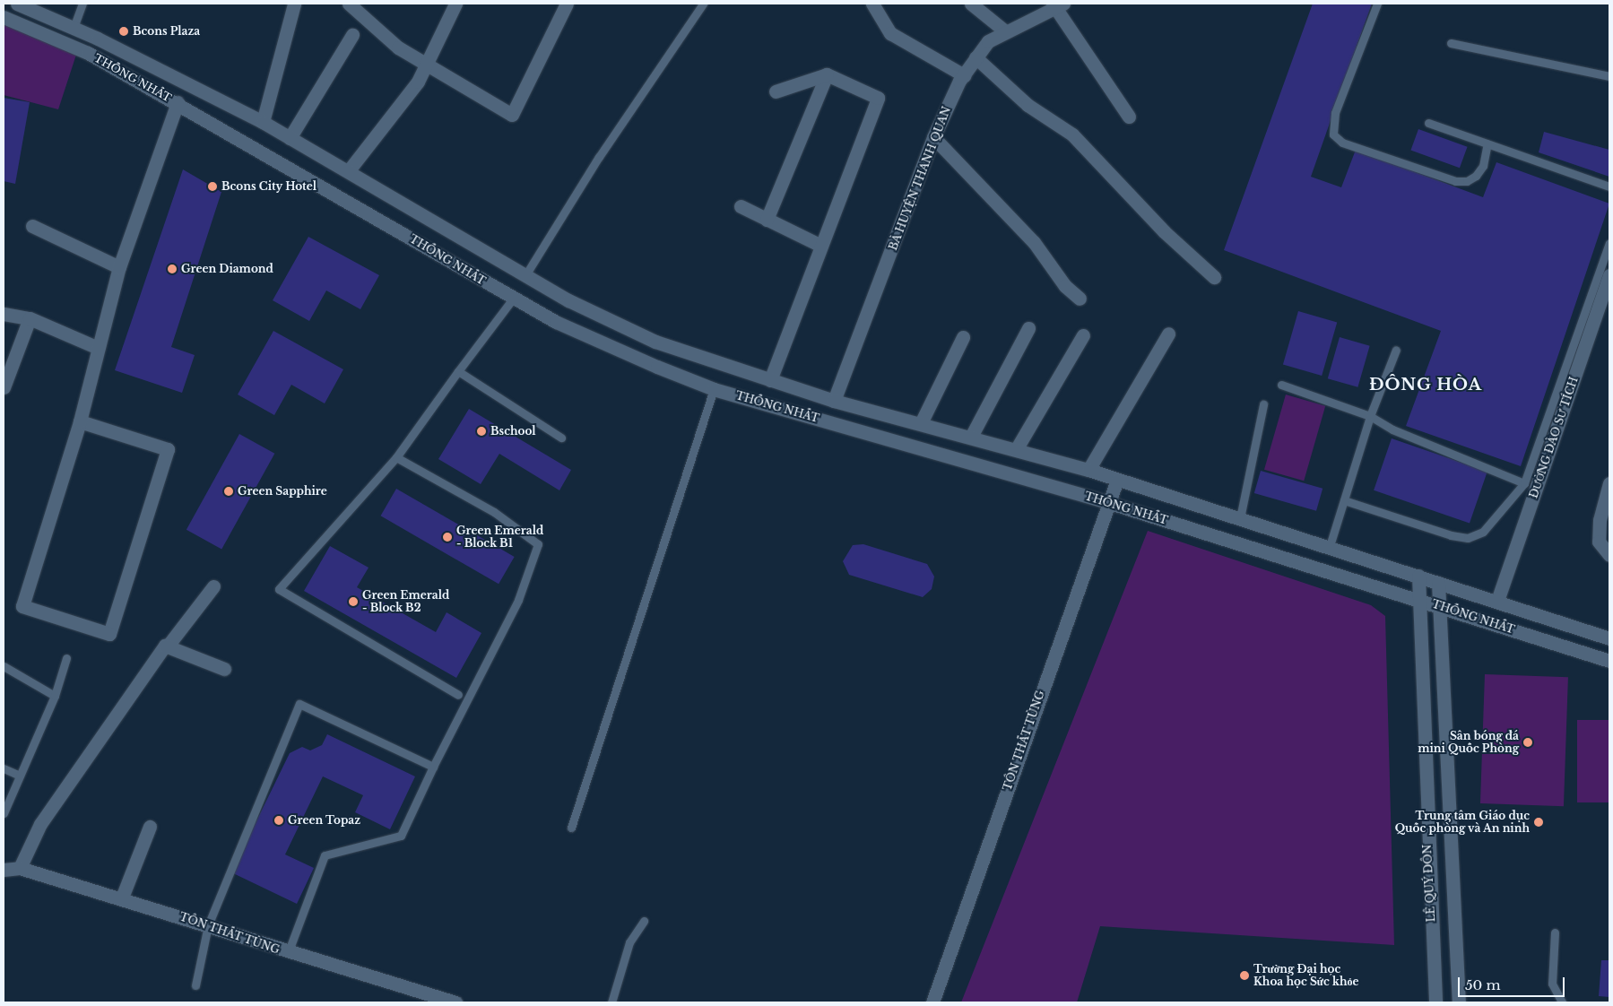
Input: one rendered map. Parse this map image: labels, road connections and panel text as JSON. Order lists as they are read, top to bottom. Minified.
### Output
{"streets":{"street":["THỐNG NHẤT","BÀ HUYỆN THANH QUAN","ĐƯỜNG ĐÀO SƯ TÍCH","TÔN THẤT TÙNG","LÊ QUÝ ĐÔN"]},"crossings":[["THỐNG NHẤT","BÀ HUYỆN THANH QUAN"],["THỐNG NHẤT","ĐƯỜNG ĐÀO SƯ TÍCH"],["THỐNG NHẤT","TÔN THẤT TÙNG"],["THỐNG NHẤT","LÊ QUÝ ĐÔN"]],"districts":["ĐÔNG HÒA"],"places":["Bcons Plaza","Bcons City Hotel","Green Diamond","Bschool","Green Sapphire","Green Emerald - Block B1","Green Emerald - Block B2","Sân bóng đá mini Quốc Phòng","Green Topaz","Trung tâm Giáo dục Quốc phòng và An ninh","Trường Đại học Khoa học Sức khỏe"],"scale_bar":"50 m"}
